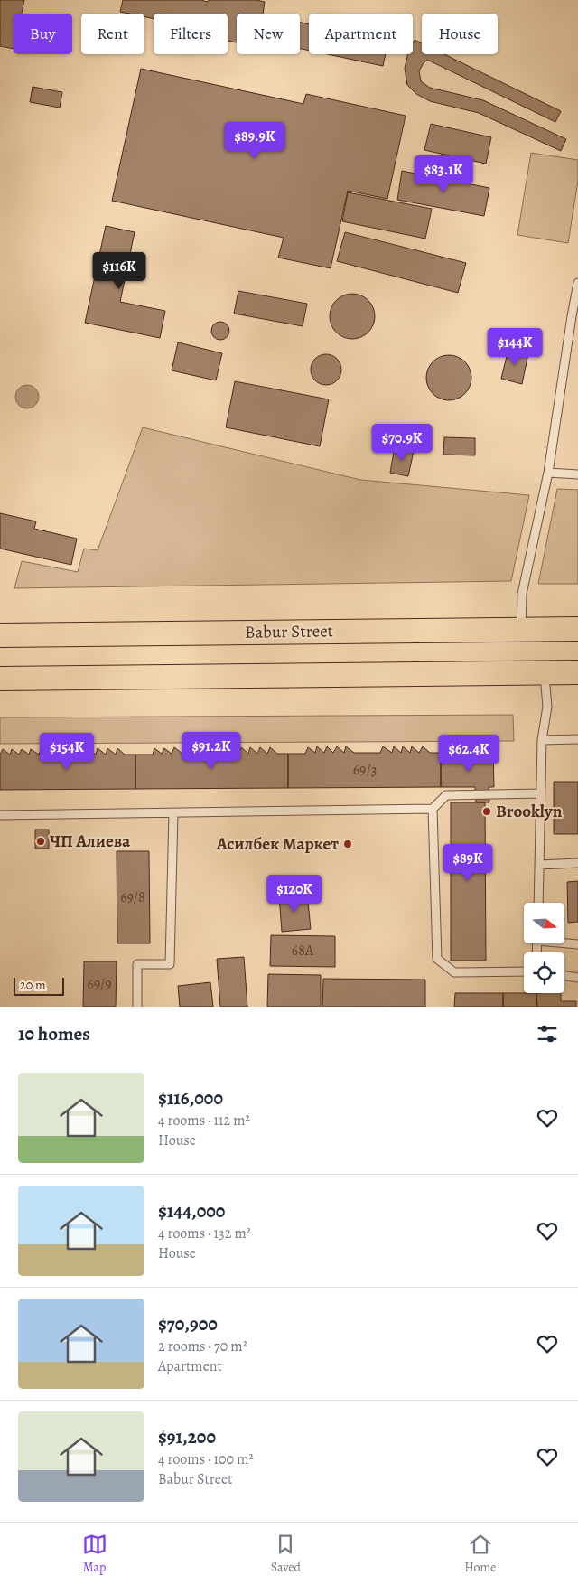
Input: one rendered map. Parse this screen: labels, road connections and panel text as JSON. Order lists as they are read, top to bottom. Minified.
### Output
{"streets":{"main road":["Babur Street"]},"places":["Brooklyn","ЧП Алиева","Асилбек Маркет"],"house_numbers":["69/3","69/8","68A","69/9"],"scale_bar":"20 m","north":"right","page":{"chip":["Buy","Rent","Filters","New","Apartment","House"],"price":["$89.9K","$83.1K","$116K","$144K","$70.9K","$91.2K","$154K","$62.4K","$89K","$120K"],"scale":"20 m","heading":"10 homes","list":[{"name":"$116,000","note":"4 rooms · 112 m² · House"},{"name":"$144,000","note":"4 rooms · 132 m² · House"},{"name":"$70,900","note":"2 rooms · 70 m² · Apartment"},{"name":"$91,200","note":"4 rooms · 100 m² · Babur Street"}],"tabs":["Map","Saved","Home"]}}
